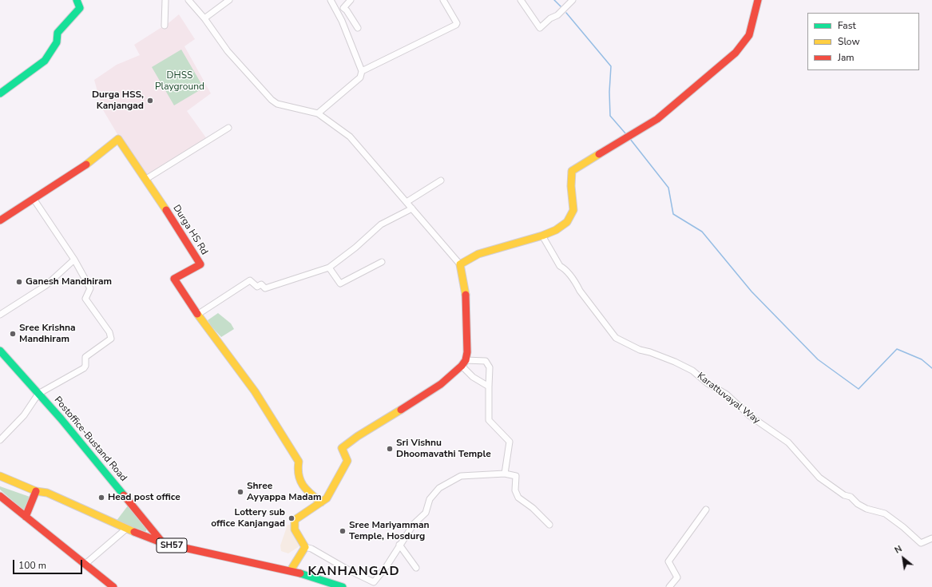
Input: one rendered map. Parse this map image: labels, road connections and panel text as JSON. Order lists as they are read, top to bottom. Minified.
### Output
{"streets":{"street":["Durga HS Rd","Karattuvayal Way","Postoffice-Bustand Road","SH57"]},"crossings":[["Postoffice-Bustand Road","SH57"]],"districts":["KANHANGAD"],"parks":["DHSS Playground"],"places":["Durga HSS, Kanjangad","Ganesh Mandhiram","Sree Krishna Mandhiram","Sri Vishnu Dhoomavathi Temple","Shree Ayyappa Madam","Head post office","Lottery sub office Kanjangad","Sree Mariyamman Temple, Hosdurg"],"legend":["Fast","Slow","Jam"],"scale_bar":"100 m","north":"top left"}
